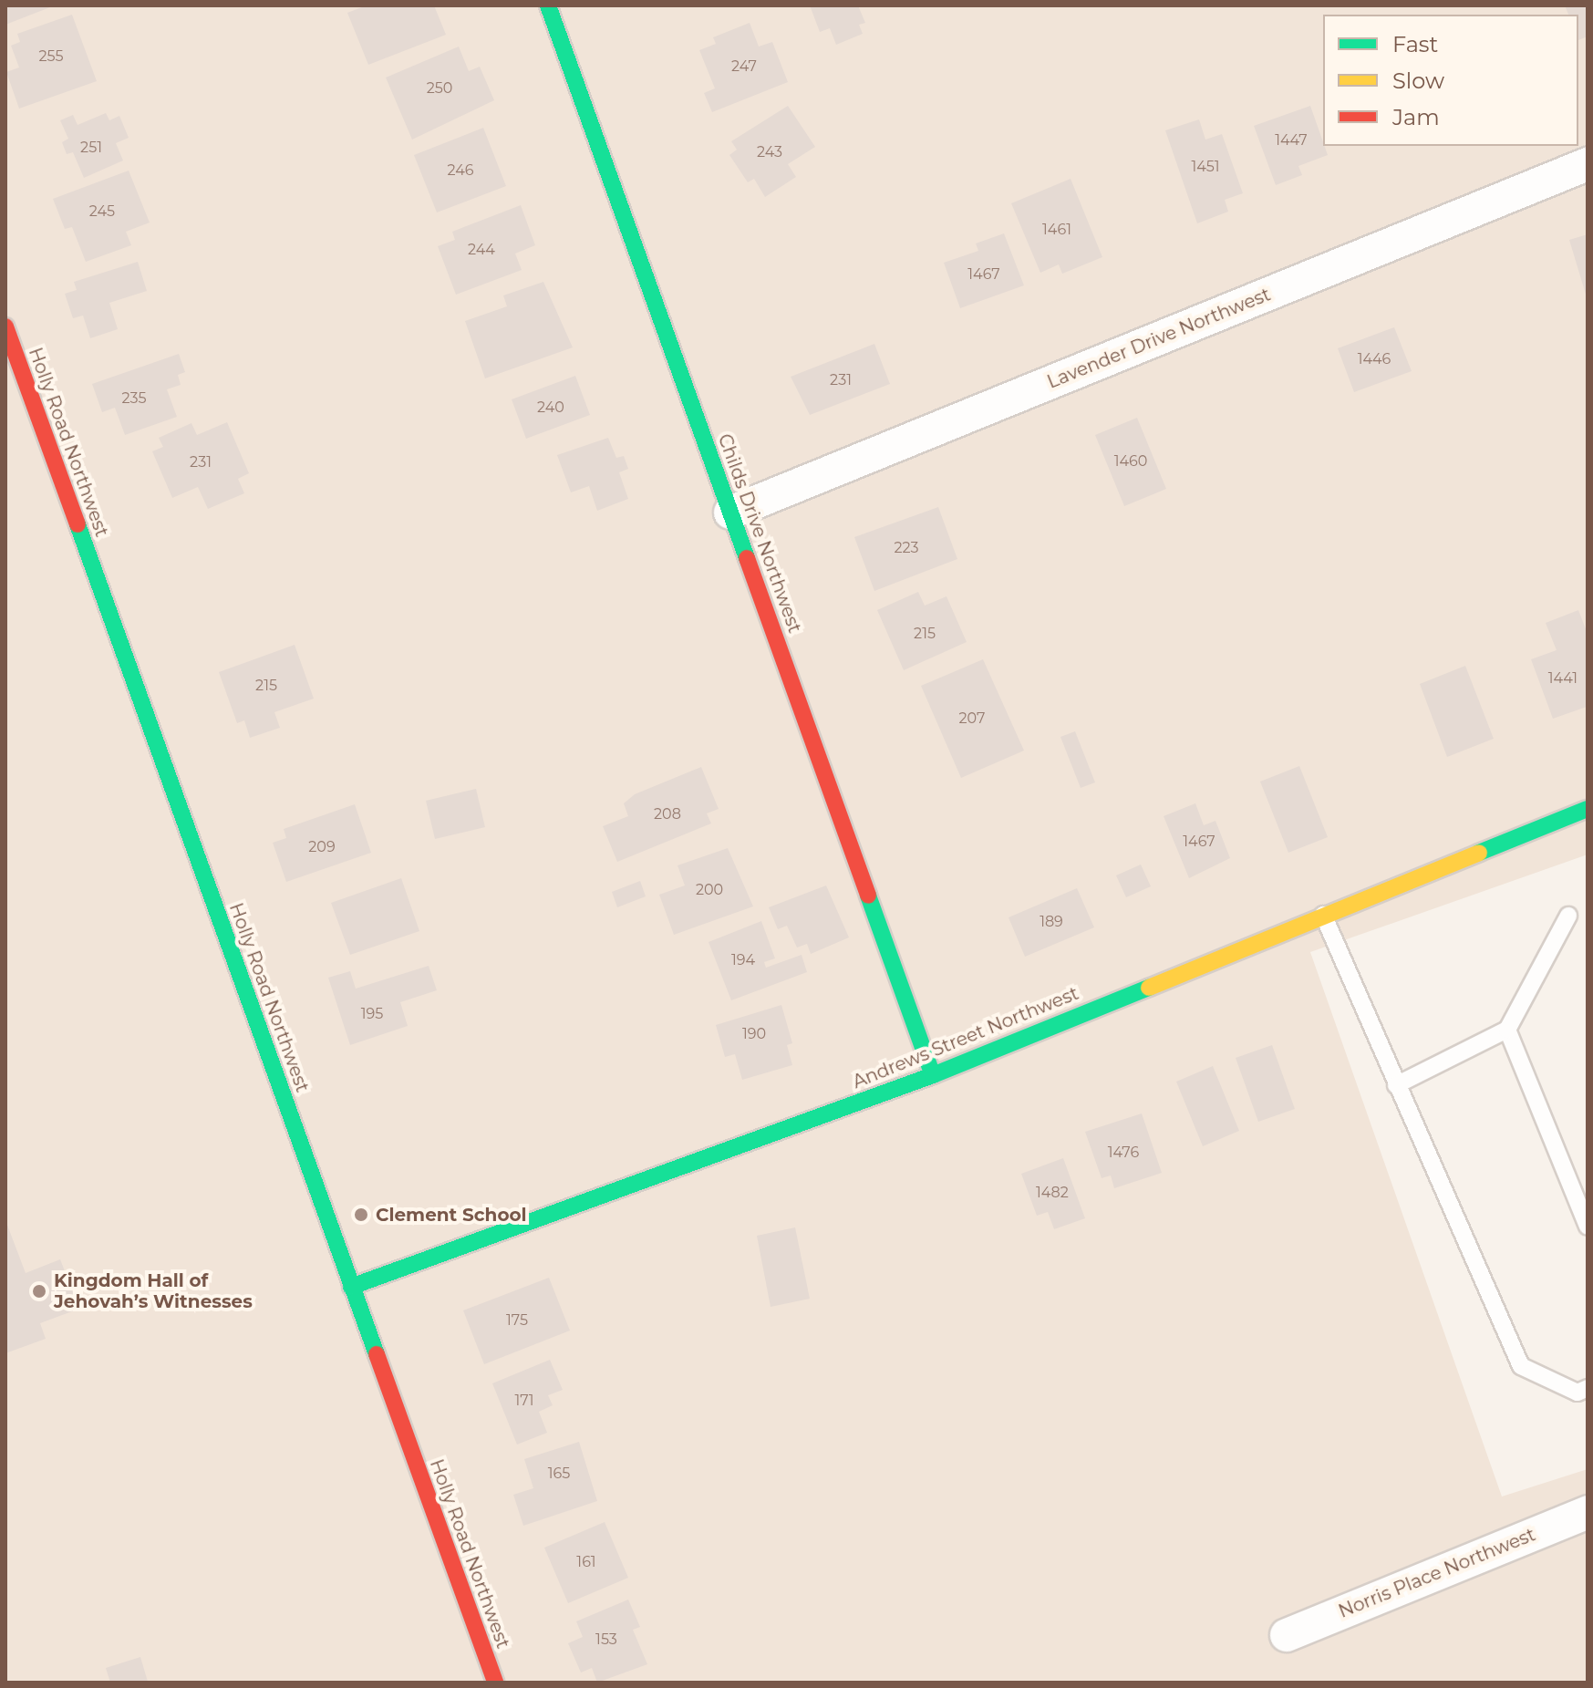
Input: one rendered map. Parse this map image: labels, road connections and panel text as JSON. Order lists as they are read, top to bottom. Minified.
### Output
{"streets":{"street":["Lavender Drive Northwest","Holly Road Northwest","Childs Drive Northwest","Andrews Street Northwest","Norris Place Northwest"]},"crossings":[["Lavender Drive Northwest","Childs Drive Northwest"],["Holly Road Northwest","Andrews Street Northwest"],["Childs Drive Northwest","Andrews Street Northwest"]],"places":["Clement School","Kingdom Hall of Jehovah’s Witnesses"],"house_numbers":["255","247","250","1447","251","243","1451","246","245","1461","244","1467","1446","231","235","240","1460","231","223","215","1441","215","207","208","1467","209","200","189","194","195","190","1476","1482","175","171","165","161","153"],"legend":["Fast","Slow","Jam"]}
